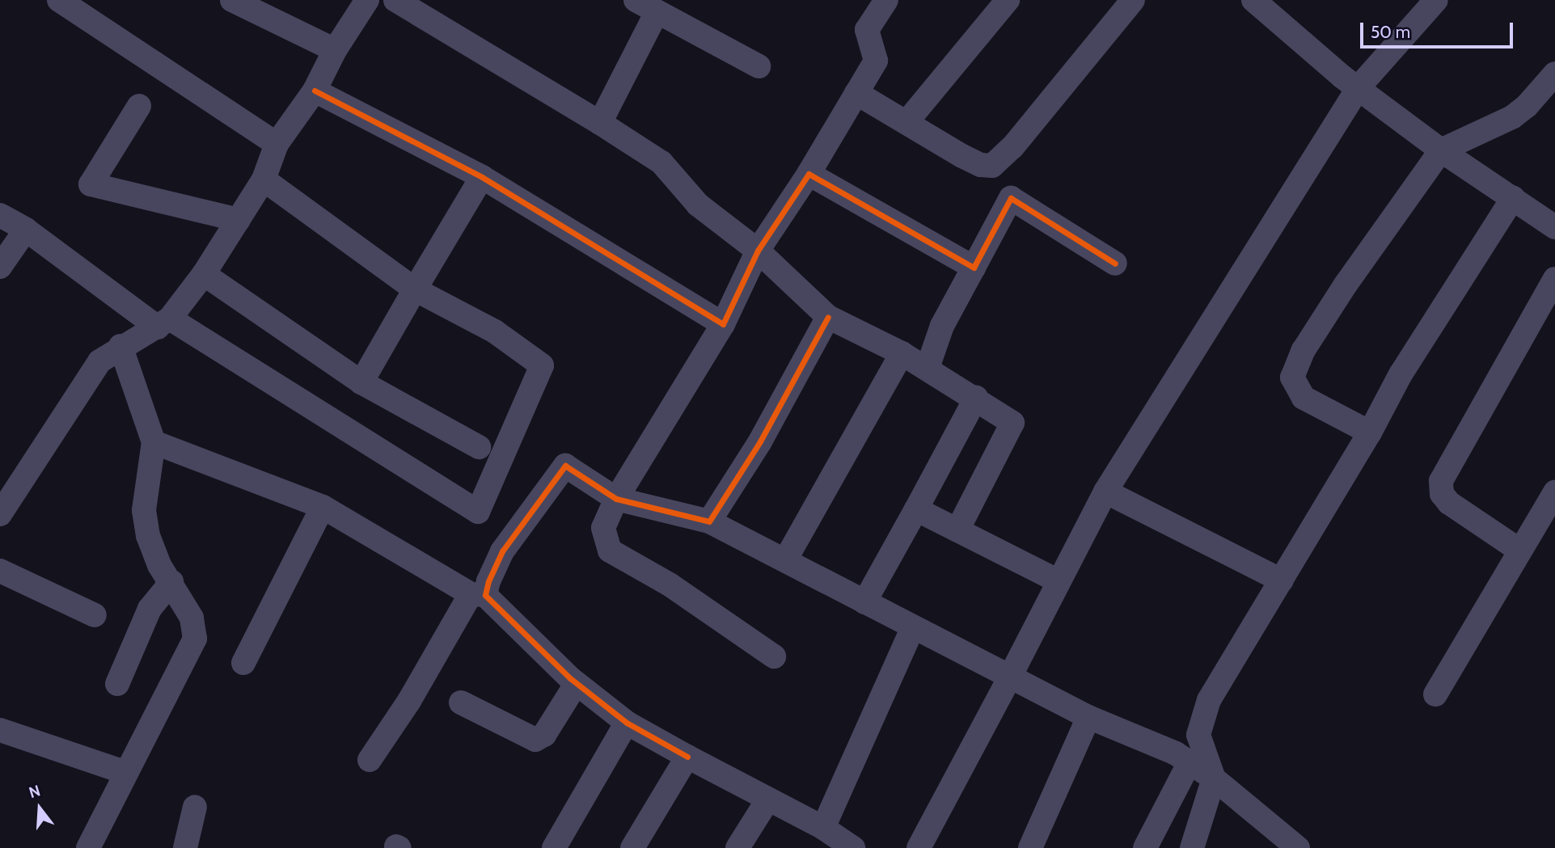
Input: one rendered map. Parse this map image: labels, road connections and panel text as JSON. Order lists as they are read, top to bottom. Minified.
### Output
{"scale_bar":"50 m","north":"top"}
